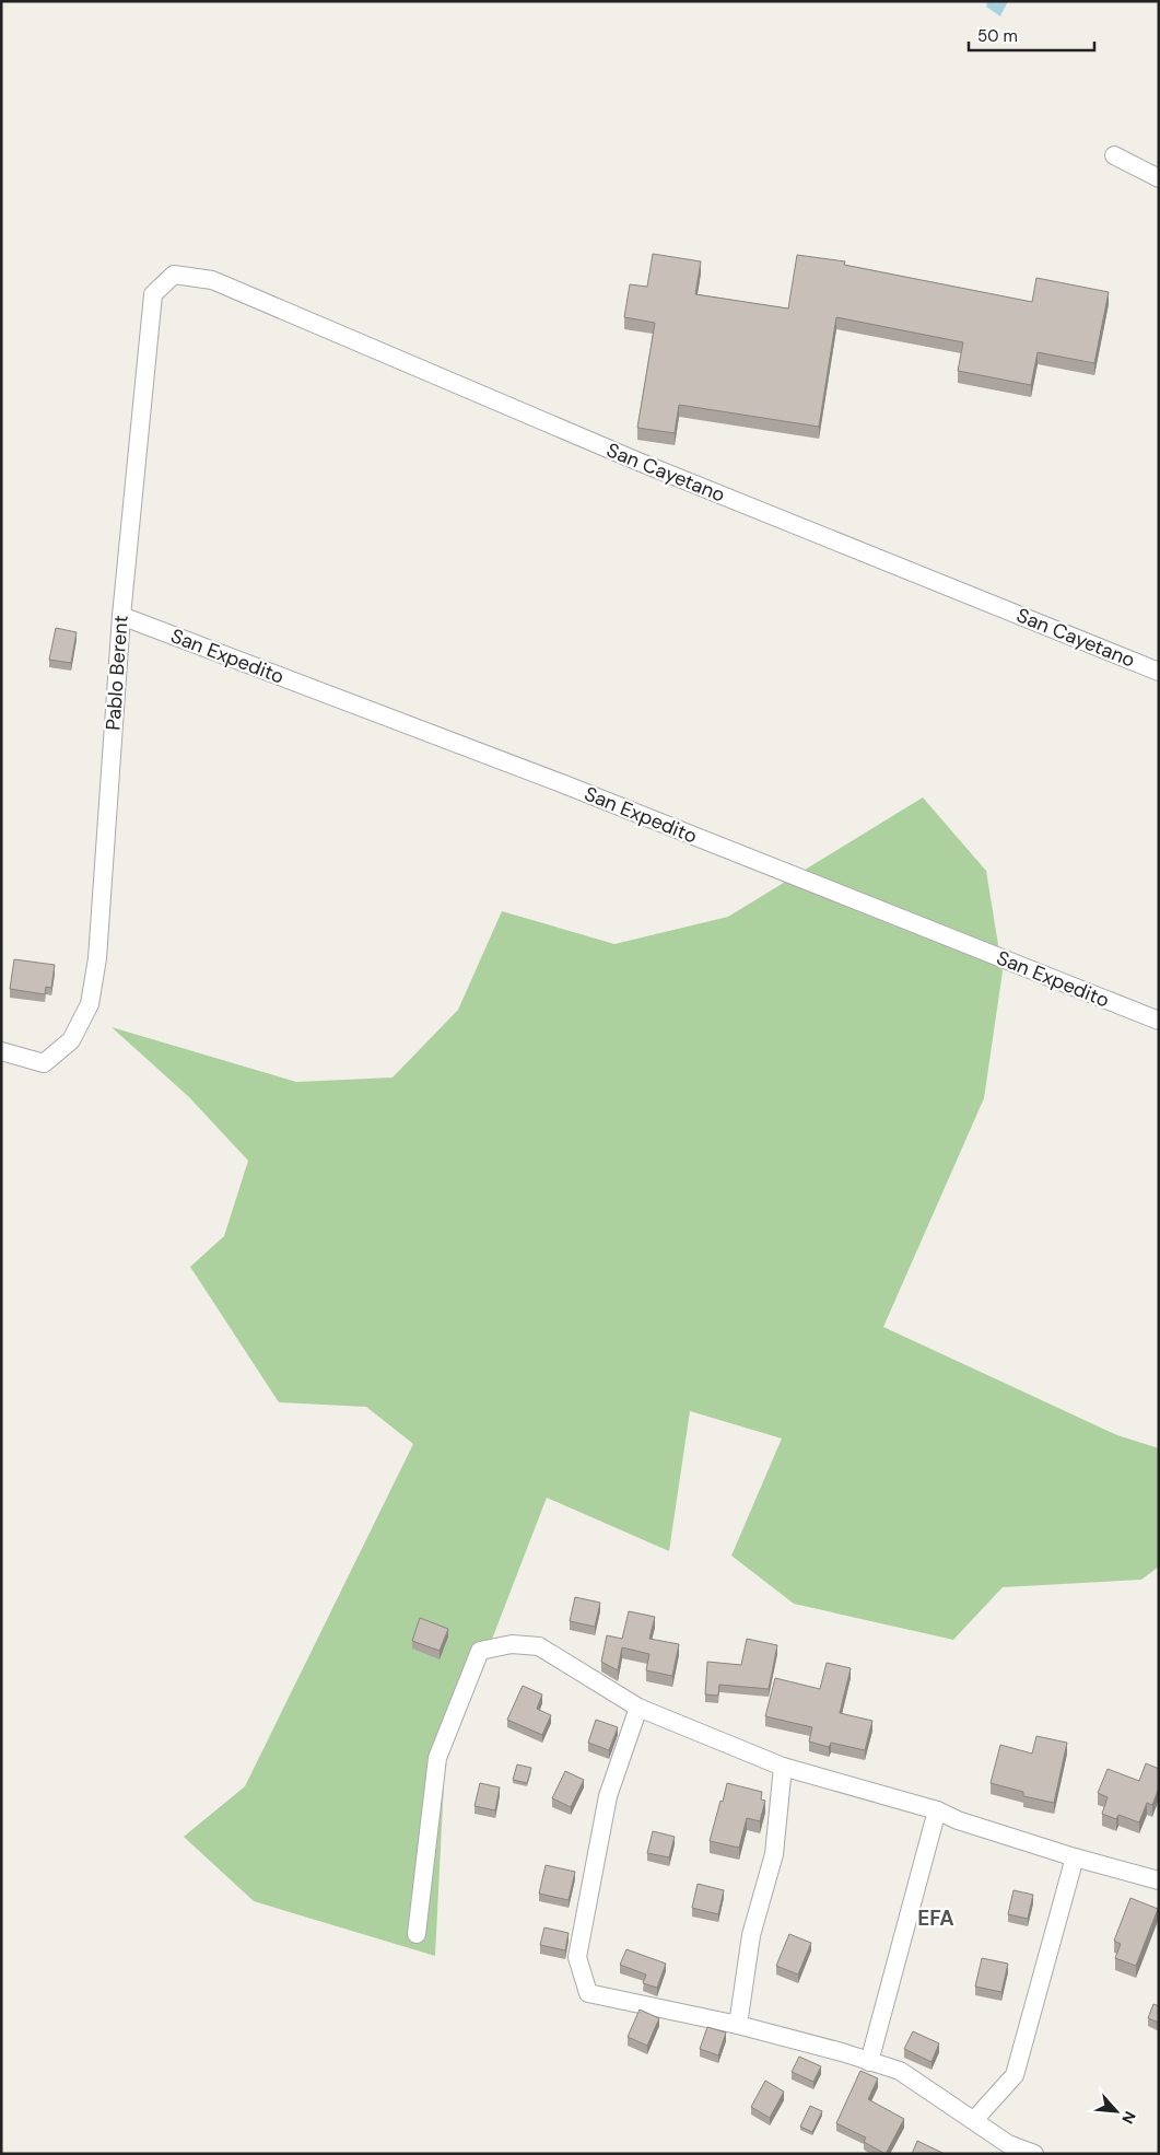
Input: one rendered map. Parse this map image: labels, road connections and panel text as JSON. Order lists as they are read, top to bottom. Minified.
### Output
{"streets":{"street":["San Cayetano","San Expedito","Pablo Berent"]},"crossings":[["San Cayetano","Pablo Berent"],["San Expedito","Pablo Berent"]],"districts":["EFA"],"scale_bar":"50 m","north":"bottom right"}
